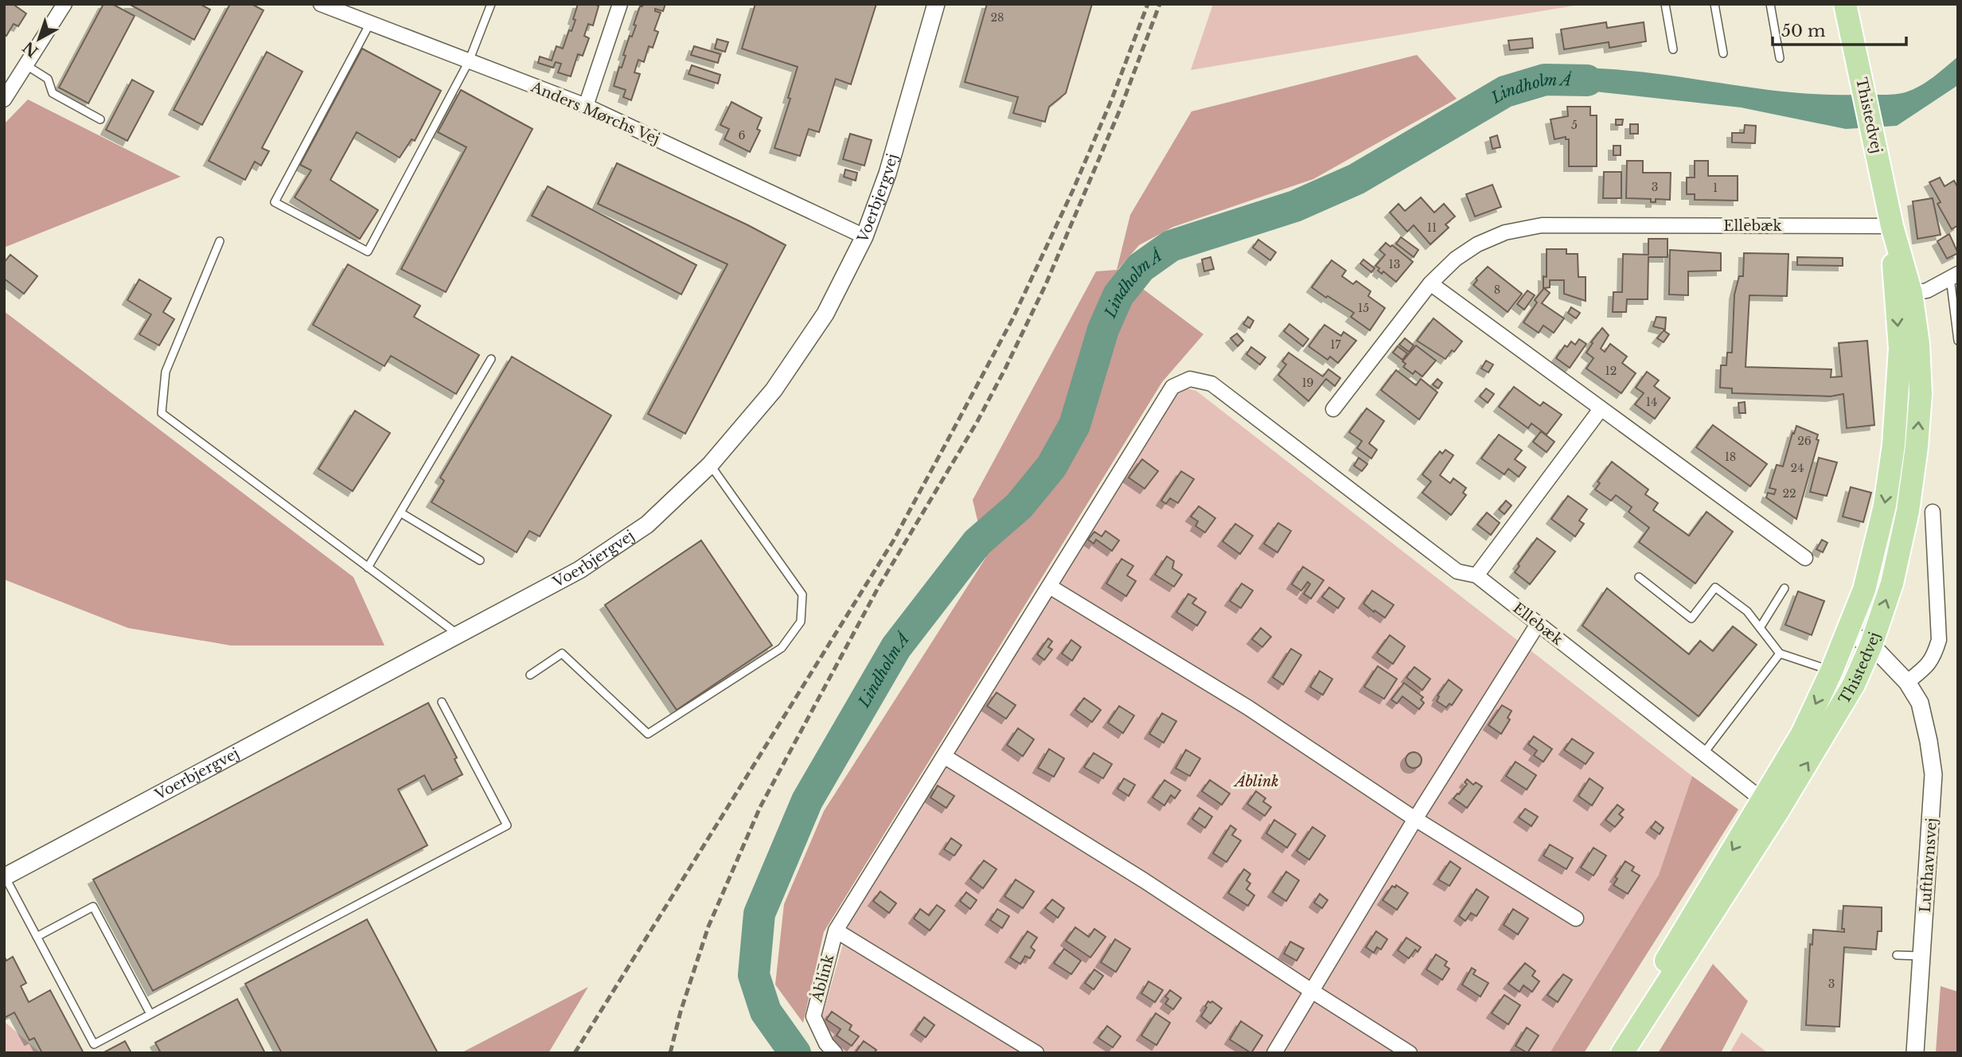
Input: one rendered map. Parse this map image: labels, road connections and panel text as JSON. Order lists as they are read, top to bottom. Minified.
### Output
{"streets":{"main road":["Thistedvej"],"street":["Anders Mørchs Vej","Voerbjergvej","Ellebæk","Lufthavnsvej","Åblink"]},"crossings":[["Anders Mørchs Vej","Voerbjergvej"],["Thistedvej","Ellebæk"],["Thistedvej","Lufthavnsvej"],["Ellebæk","Åblink"]],"water":["Lindholm Å"],"parks":["Åblink"],"house_numbers":["28","5","6","3","1","11","13","8","15","17","12","19","14","26","18","24","22","3"],"scale_bar":"50 m","north":"bottom left"}
